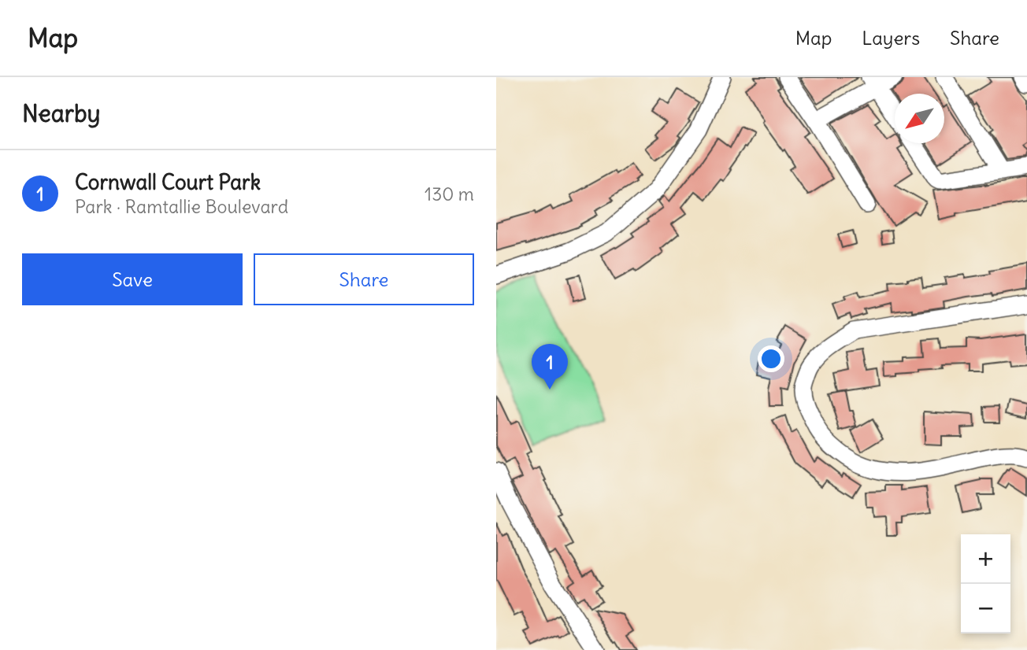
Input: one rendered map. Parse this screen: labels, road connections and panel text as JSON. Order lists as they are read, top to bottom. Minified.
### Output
{"north":"bottom left","page":{"header":"Map","nav":["Map","Layers","Share"],"heading":"Nearby","list":[{"mark":"1","name":"Cornwall Court Park","note":"Park · Ramtallie Boulevard","value":"130 m"}],"buttons":["Save","Share"],"pins":"1","map_buttons":["+","−"]}}
